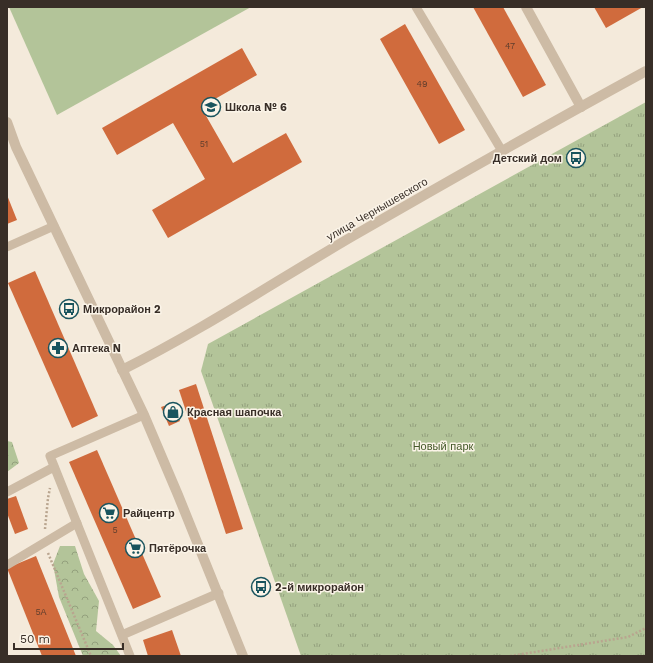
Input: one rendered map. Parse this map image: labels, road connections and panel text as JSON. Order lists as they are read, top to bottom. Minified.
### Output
{"streets":{"street":["улица Чернышевского"]},"parks":["Новый парк"],"places":{"school or university":["Школа № 6"],"bus stop":["Детский дом","Микрорайон 2","2-й микрорайон"],"pharmacy":["Аптека N"],"shop":["Красная шапочка"],"supermarket":["Райцентр","Пятёрочка"]},"house_numbers":["47","49","51","5","5А"],"scale_bar":"50 m"}
